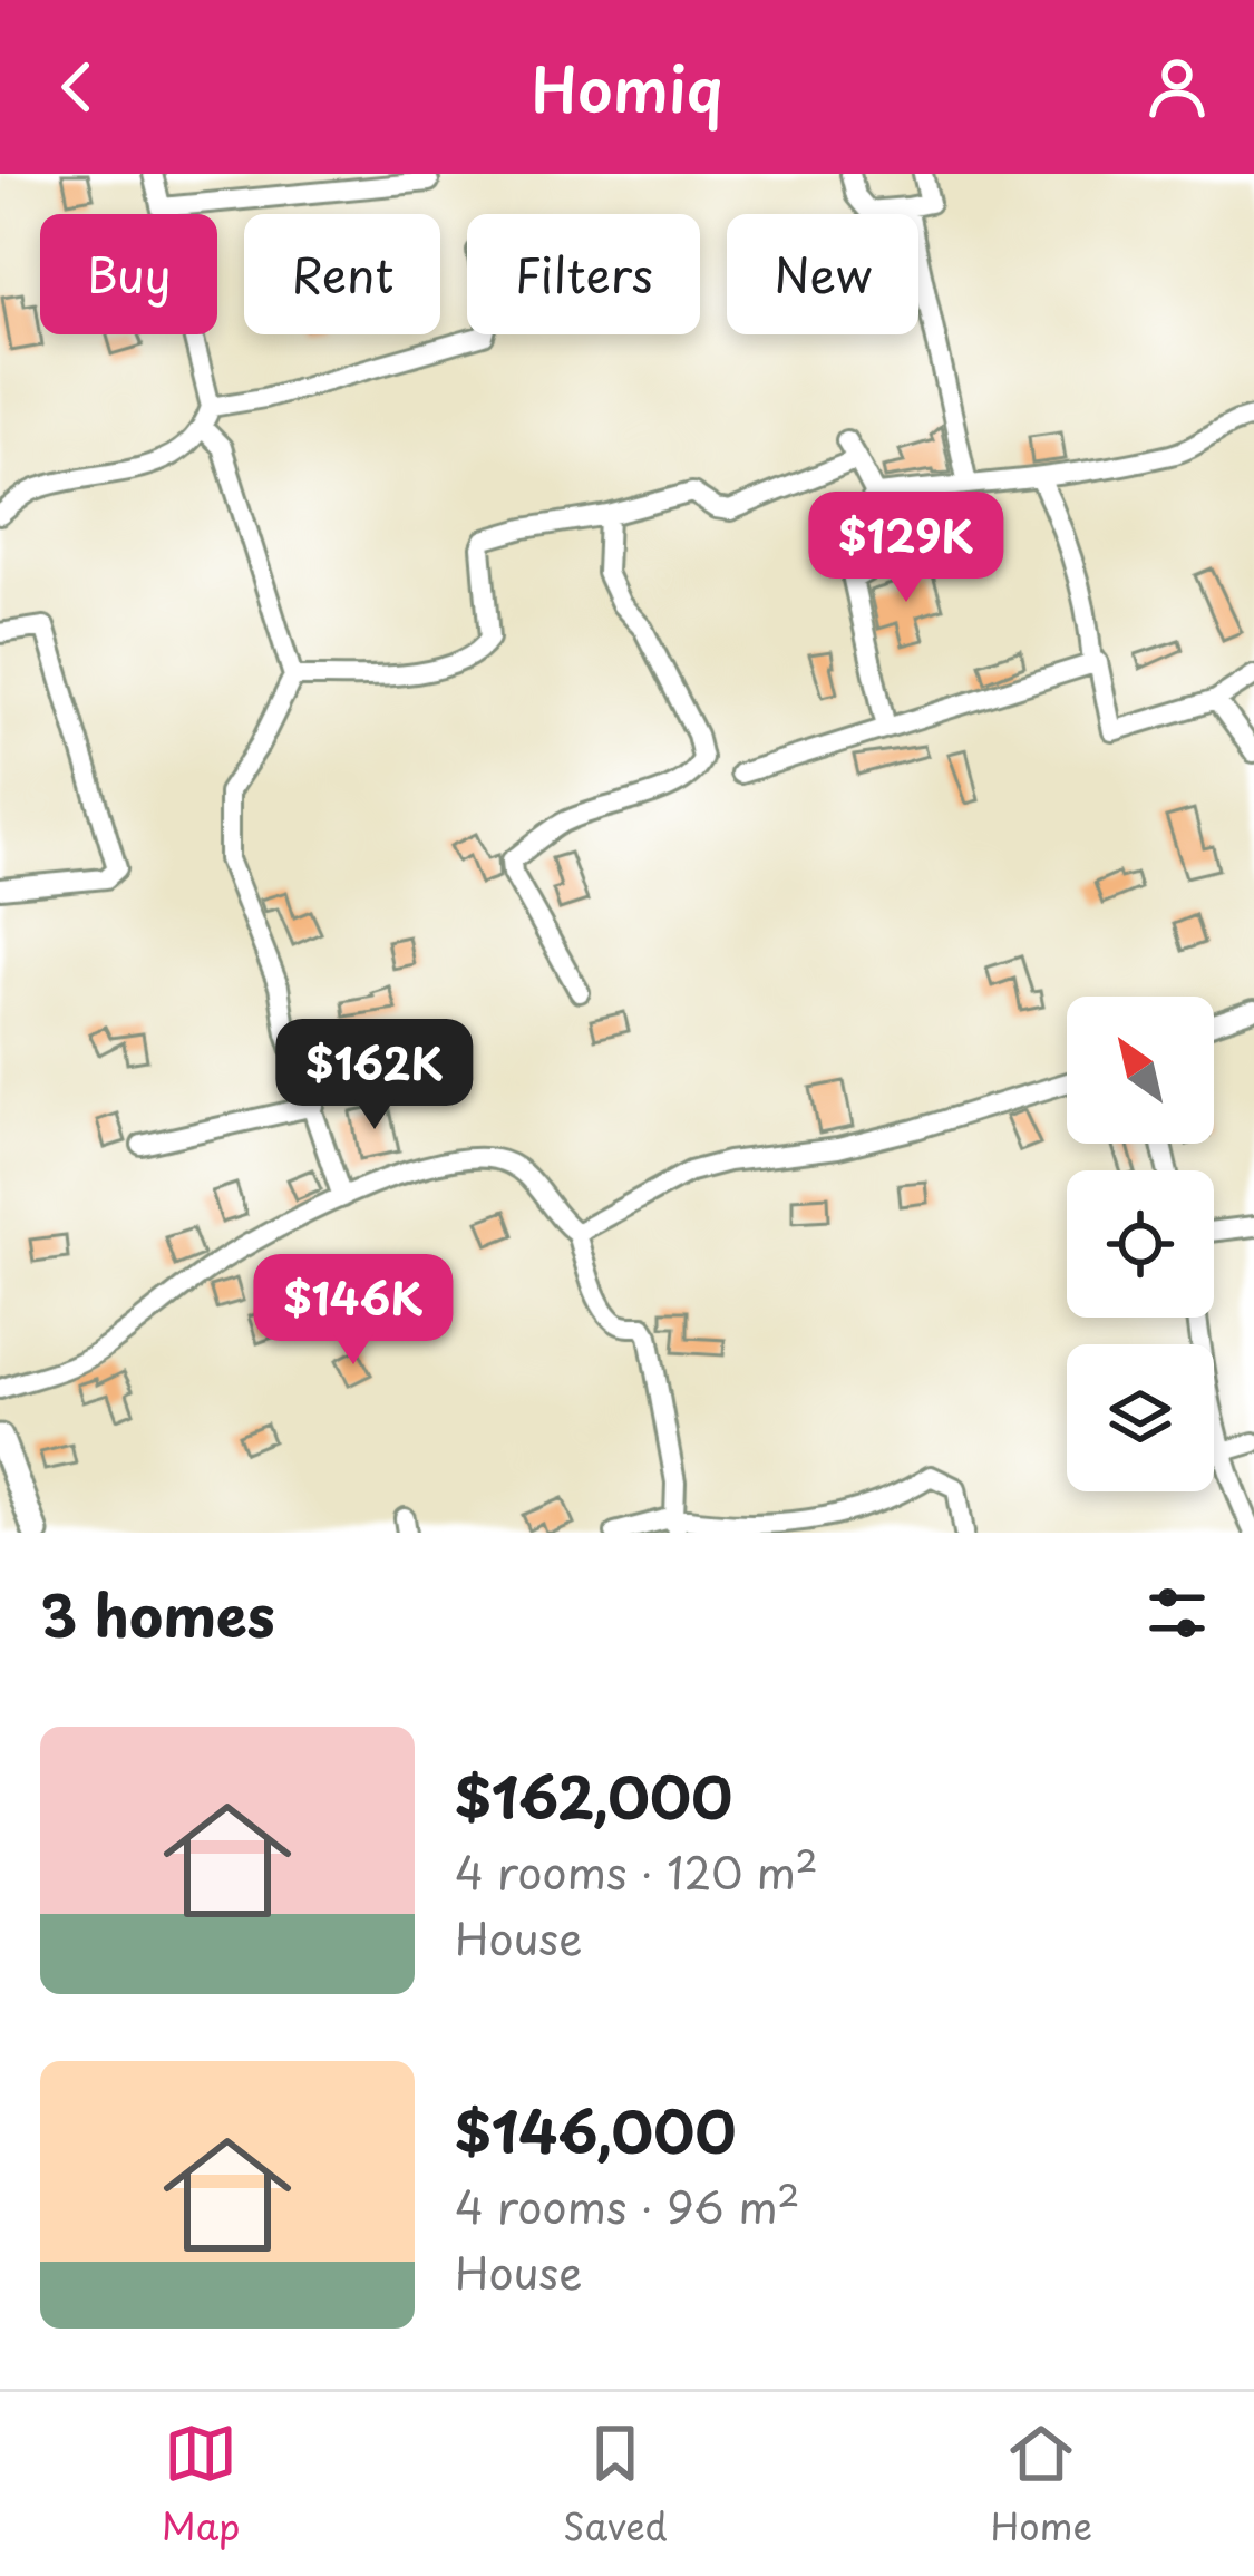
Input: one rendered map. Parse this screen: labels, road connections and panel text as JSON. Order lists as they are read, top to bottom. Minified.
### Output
{"north":"top left","page":{"header":"Homiq","chip":["Buy","Rent","Filters","New"],"price":["$129K","$162K","$146K"],"heading":"3 homes","list":[{"name":"$162,000","note":"4 rooms · 120 m² · House"},{"name":"$146,000","note":"4 rooms · 96 m² · House"}],"tabs":["Map","Saved","Home"]}}
